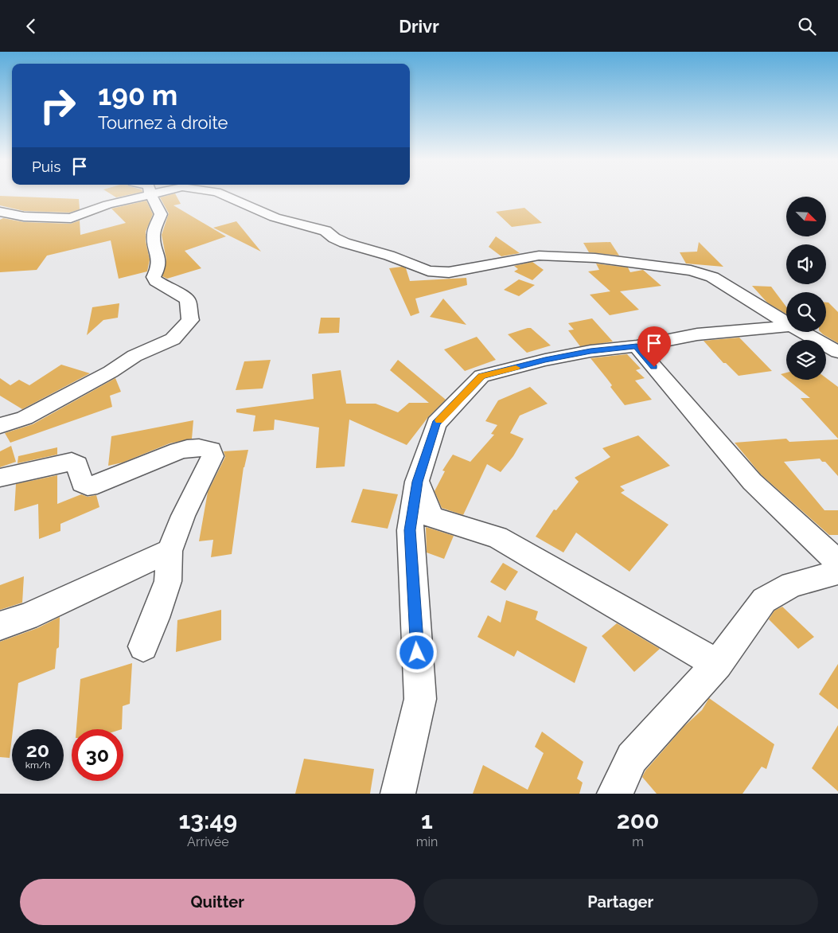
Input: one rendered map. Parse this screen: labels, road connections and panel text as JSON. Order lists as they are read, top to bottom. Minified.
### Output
{"north":"bottom right","page":{"header":"Drivr","turn":["190 m","Tournez à droite"],"then":"Puis","speed":"20 km/h","limit":"30","eta":["13:49","Arrivée","1","min","200","m"],"buttons":["Quitter","Partager"]}}
